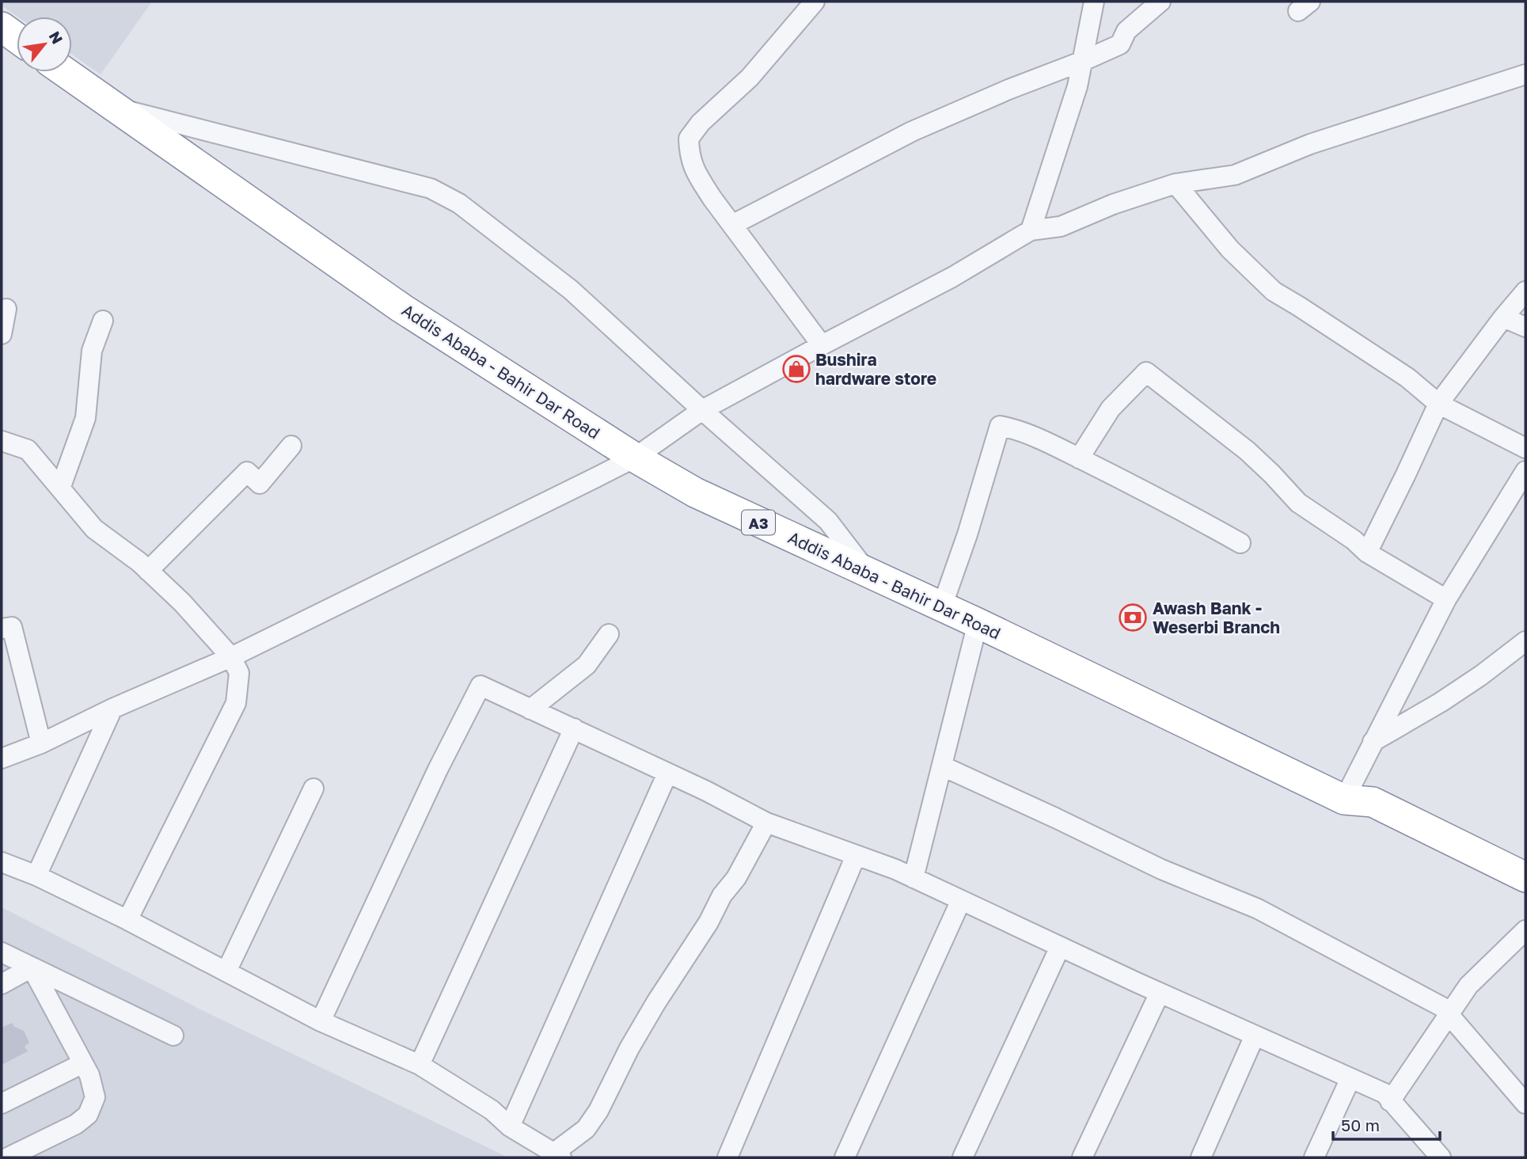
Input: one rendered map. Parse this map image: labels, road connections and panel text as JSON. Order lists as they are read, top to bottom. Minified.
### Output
{"streets":{"highway":["Addis Ababa - Bahir Dar Road","A3"]},"places":{"shop":["Bushira hardware store"],"bank":["Awash Bank - Weserbi Branch"]},"scale_bar":"50 m","north":"top right"}
